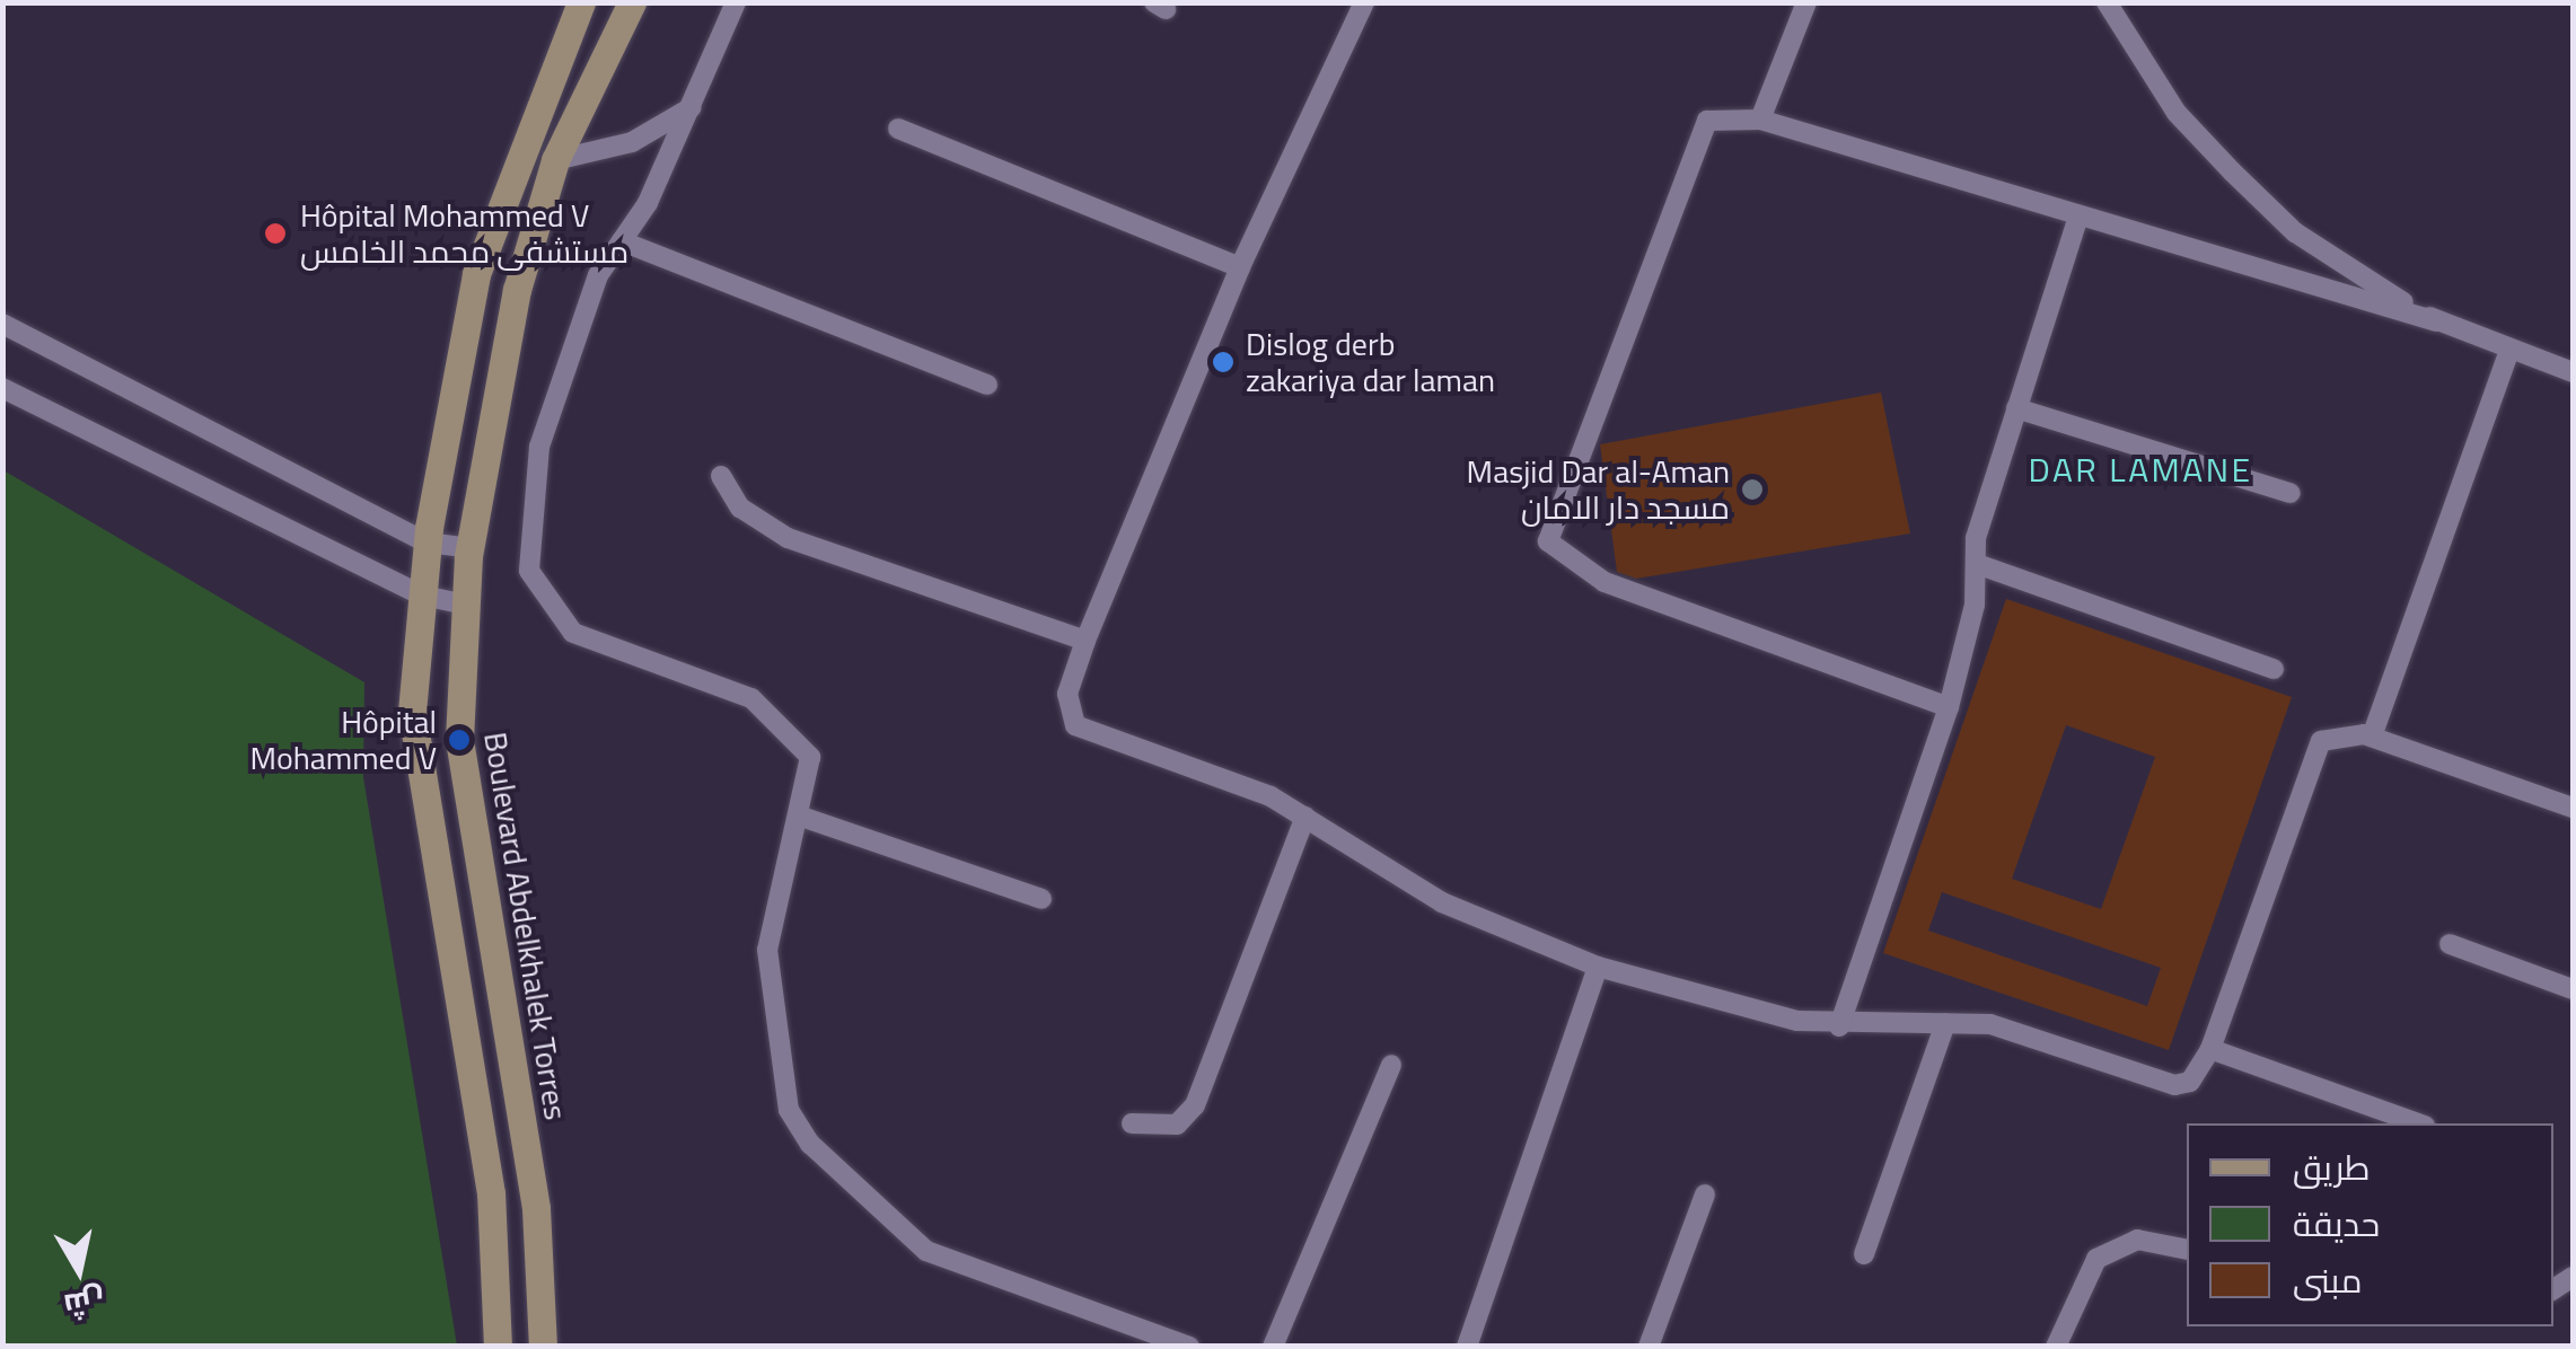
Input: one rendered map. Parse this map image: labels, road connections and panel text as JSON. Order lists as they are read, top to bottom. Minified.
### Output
{"streets":{"street":["Boulevard Abdelkhalek Torres"]},"districts":["DAR LAMANE"],"places":["Hôpital Mohammed V مستشفى محمد الخامس","Dislog derb zakariya dar laman","Masjid Dar al-Aman مسجد دار الامان","Hôpital Mohammed V"],"legend":["طريق","حديقة","مبنى"],"north":"bottom"}
